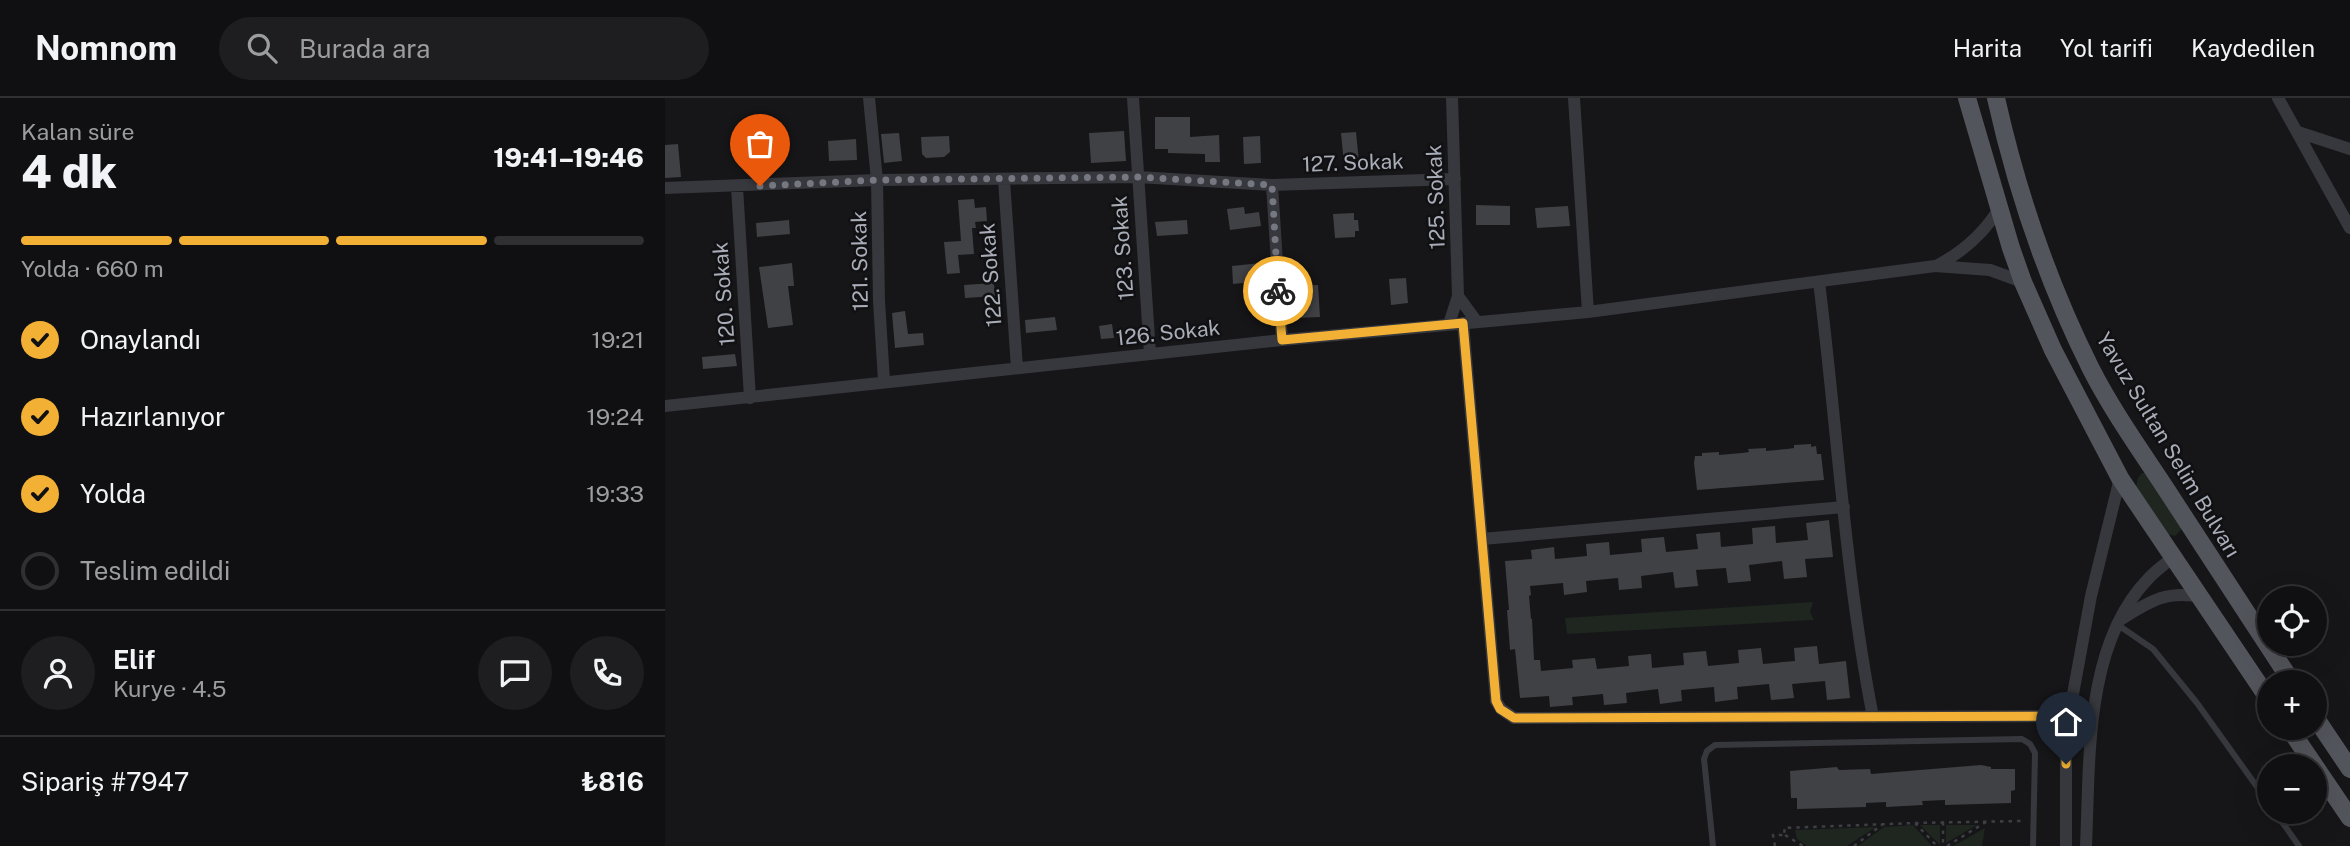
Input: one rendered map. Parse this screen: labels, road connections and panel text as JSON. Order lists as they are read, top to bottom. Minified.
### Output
{"streets":{"main road":["Yavuz Sultan Selim Bulvarı"],"street":["127. Sokak","125. Sokak","123. Sokak","121. Sokak","122. Sokak","120. Sokak","126. Sokak"]},"crossings":[["127. Sokak","125. Sokak"],["127. Sokak","123. Sokak"],["127. Sokak","121. Sokak"],["127. Sokak","122. Sokak"],["127. Sokak","120. Sokak"],["125. Sokak","126. Sokak"],["123. Sokak","126. Sokak"],["121. Sokak","126. Sokak"],["122. Sokak","126. Sokak"],["120. Sokak","126. Sokak"]],"page":{"header":"Nomnom","search":"Burada ara","nav":["Harita","Yol tarifi","Kaydedilen"],"heading":["4 dk","Kalan süre","19:41–19:46"],"panel":["Elif","Kurye · 4.5","Sipariş #7947","₺816"],"bar":"Yolda · 660 m","list":[["Onaylandı","19:21"],["Hazırlanıyor","19:24"],["Yolda","19:33"],"Teslim edildi"],"map_buttons":["+","−"]}}
